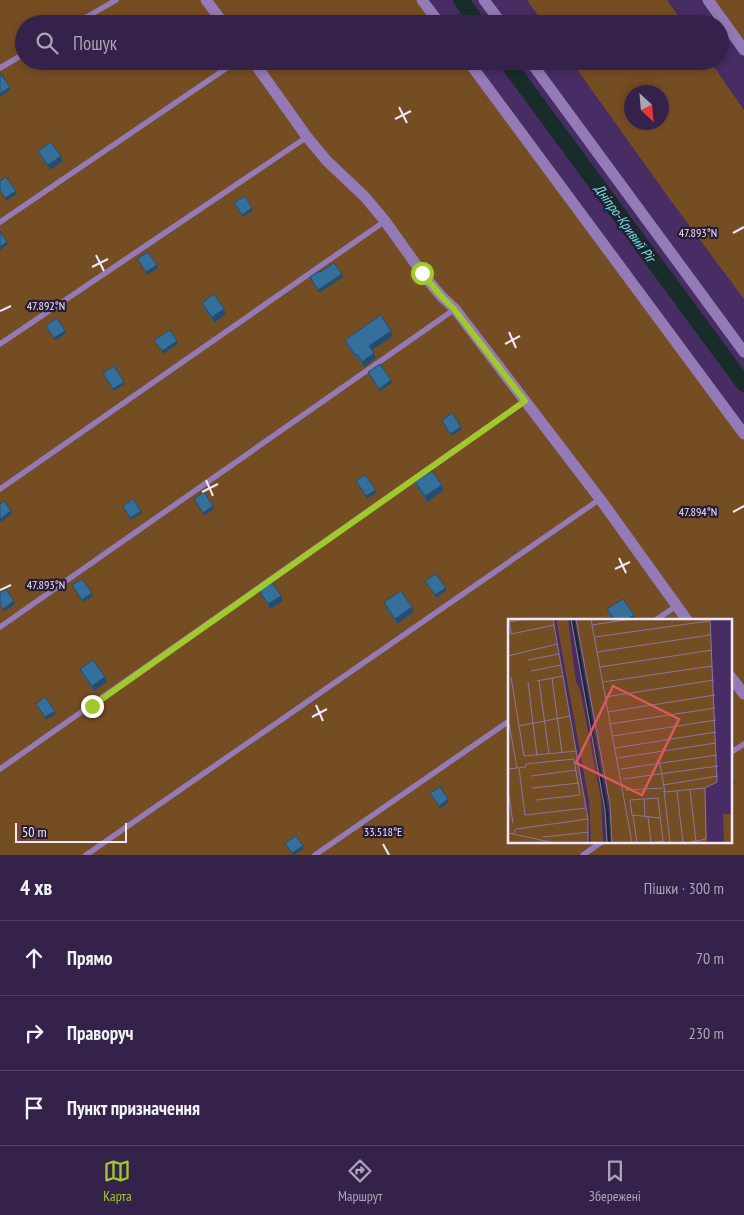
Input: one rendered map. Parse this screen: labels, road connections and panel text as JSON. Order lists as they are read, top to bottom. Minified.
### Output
{"water":["Дніпро-Кривий Ріг"],"scale_bar":"50 m","north":"bottom right","page":{"search":"Пошук","scale":"50 m","heading":["4 хв","Пішки · 300 m"],"list":[["Прямо","70 m"],["Праворуч","230 m"],"Пункт призначення"],"nav":["Карта","Маршрут","Збережені"]},"coordinates":["47.893°N","47.892°N","47.894°N","33.518°E"]}
